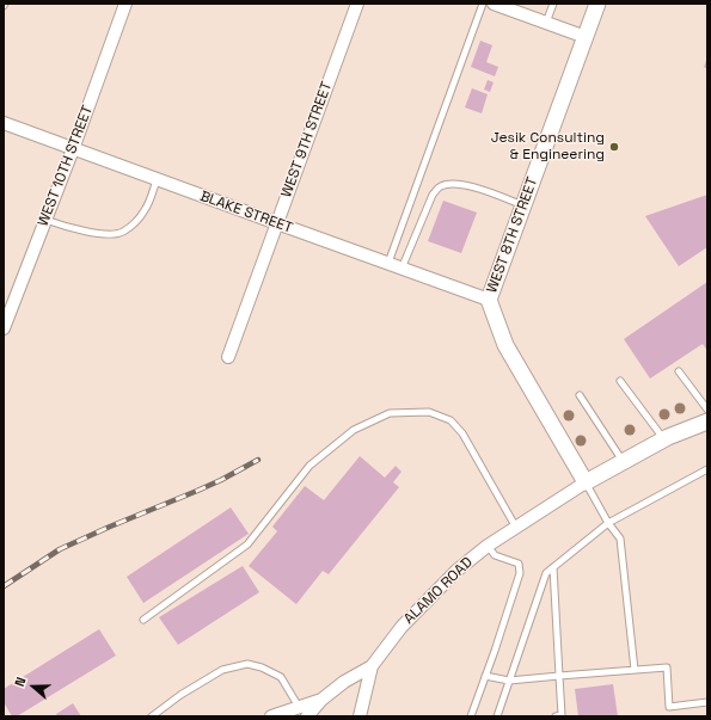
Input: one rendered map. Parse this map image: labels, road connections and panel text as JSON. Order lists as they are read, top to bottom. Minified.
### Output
{"streets":{"street":["WEST 9TH STREET","WEST 10TH STREET","BLAKE STREET","WEST 8TH STREET","ALAMO ROAD"]},"crossings":[["WEST 9TH STREET","BLAKE STREET"],["WEST 10TH STREET","BLAKE STREET"],["BLAKE STREET","WEST 8TH STREET"],["WEST 8TH STREET","ALAMO ROAD"]],"places":["Jesik Consulting & Engineering"],"north":"left"}
